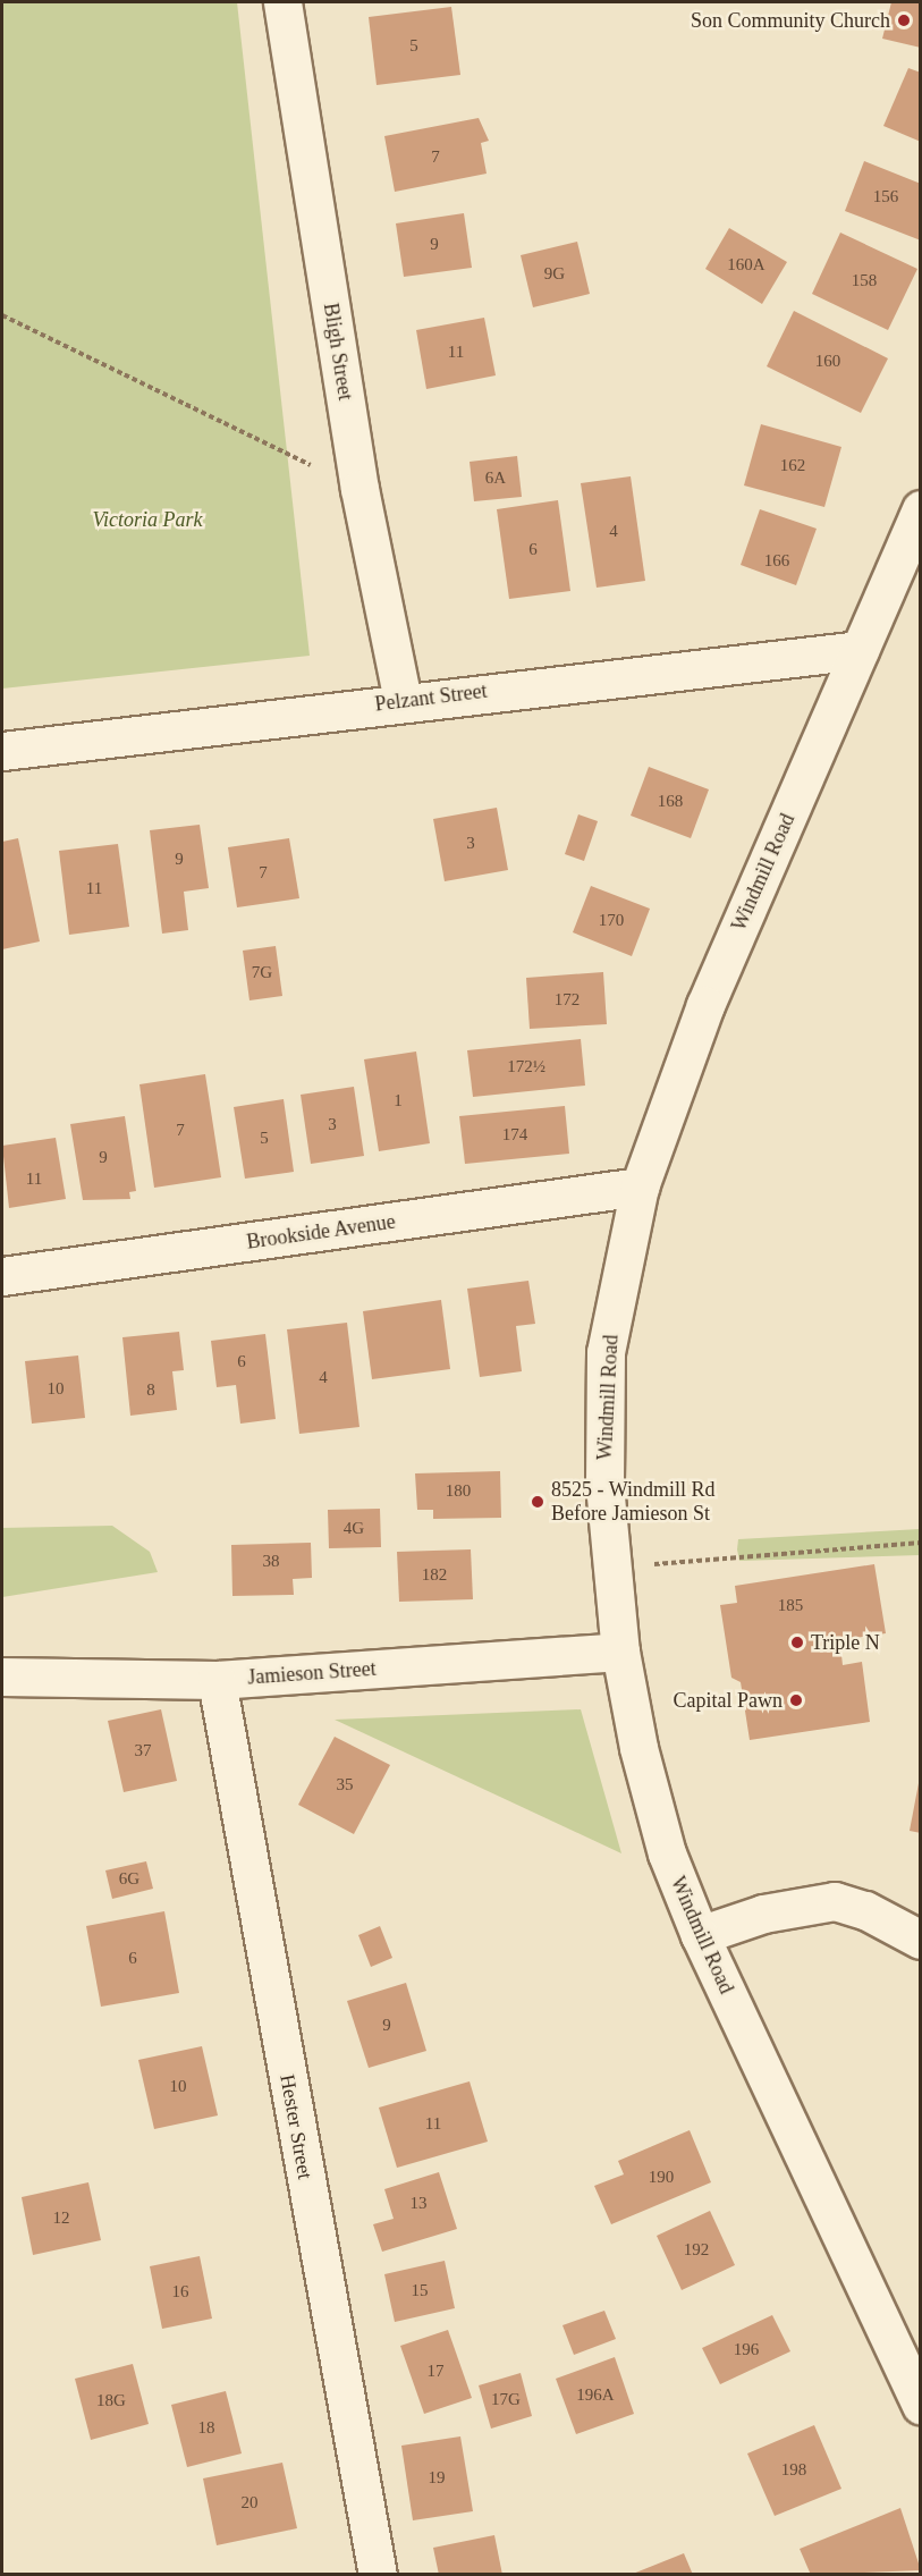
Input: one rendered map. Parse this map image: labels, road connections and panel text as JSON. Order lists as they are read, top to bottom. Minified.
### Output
{"streets":{"street":["Bligh Street","Pelzant Street","Windmill Road","Brookside Avenue","Jamieson Street","Hester Street"]},"crossings":[["Bligh Street","Pelzant Street"],["Pelzant Street","Windmill Road"],["Windmill Road","Brookside Avenue"],["Windmill Road","Jamieson Street"],["Jamieson Street","Hester Street"]],"parks":["Victoria Park"],"places":["Son Community Church","8525 - Windmill Rd Before Jamieson St","Triple N","Capital Pawn"],"house_numbers":["5","7","156","9","160A","9G","158","11","160","162","6A","4","6","166","168","3","9","7","11","170","7G","172","172½","1","3","7","174","5","9","11","6","4","10","8","180","4G","38","182","185","37","35","6G","6","9","10","11","190","13","12","192","15","16","196","17","196A","17G","18G","18","198","19","20"]}
